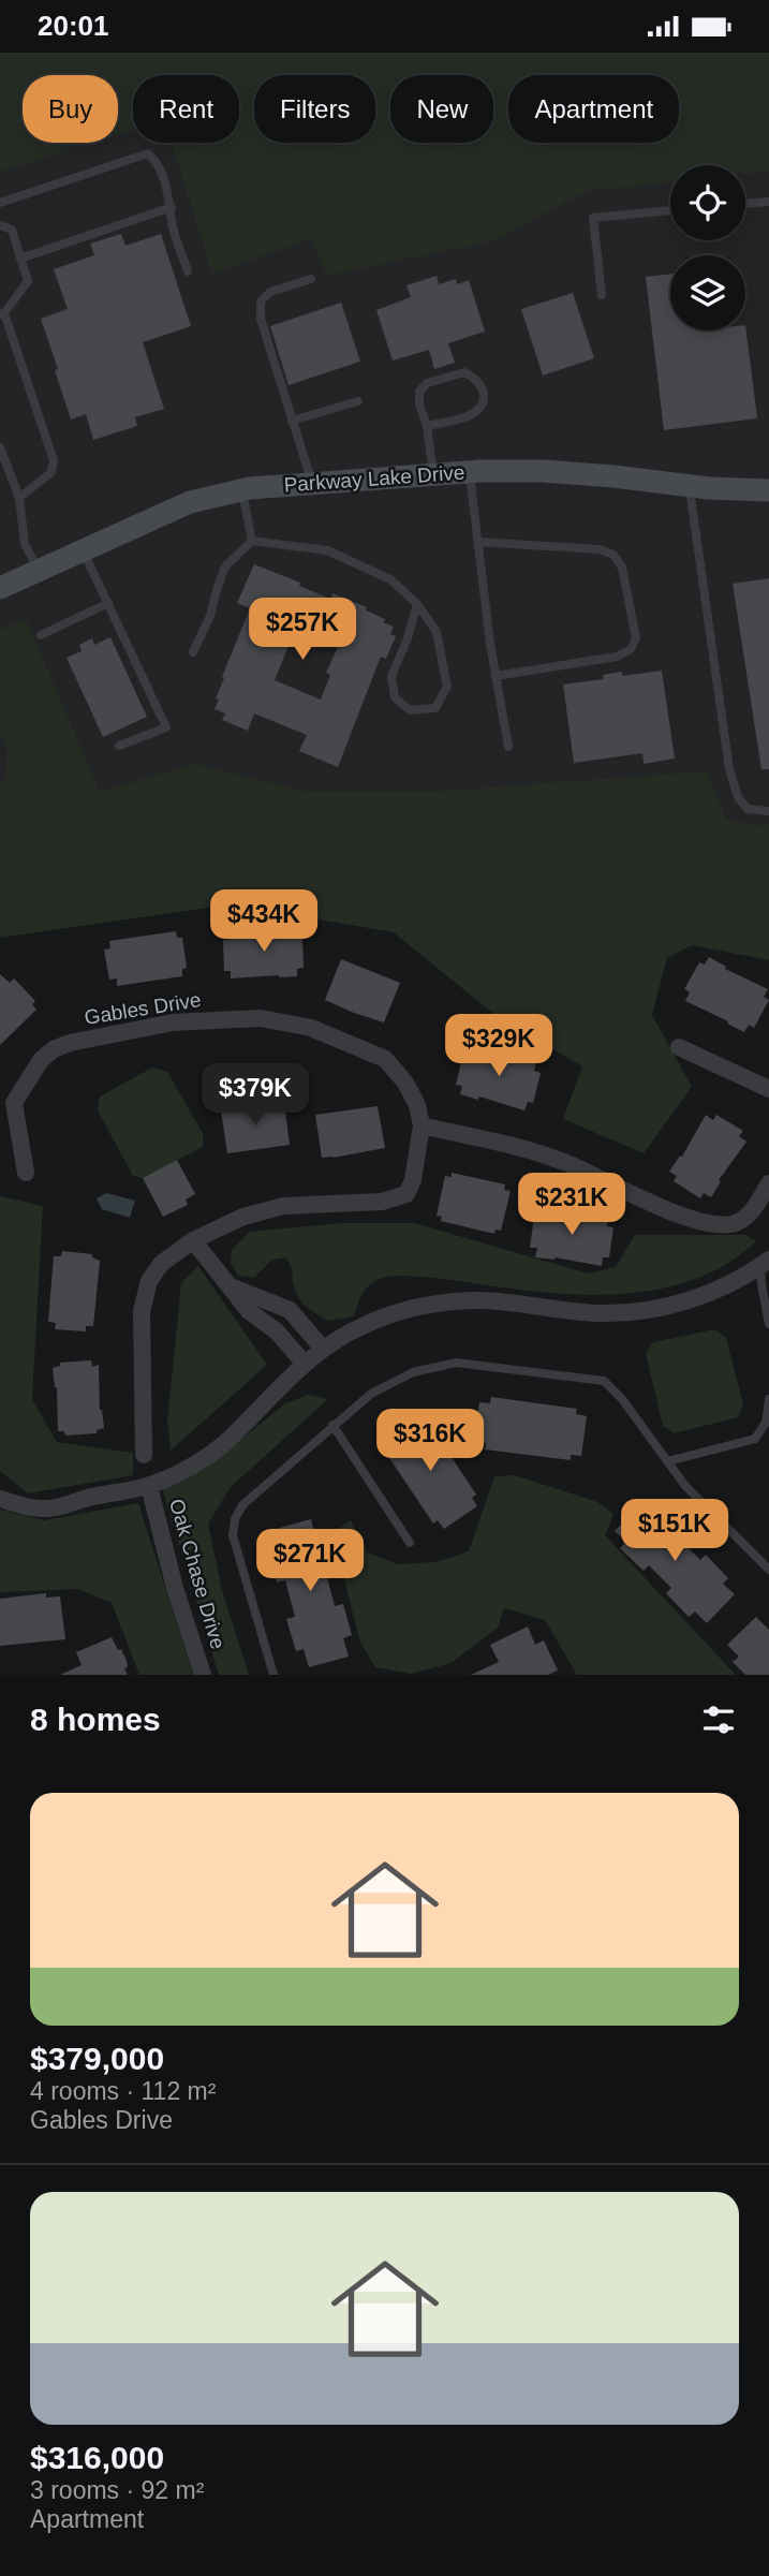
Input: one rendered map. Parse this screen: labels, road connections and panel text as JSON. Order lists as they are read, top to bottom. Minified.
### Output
{"streets":{"street":["Parkway Lake Drive","Gables Drive","Oak Chase Drive"]},"page":{"status":"20:01","chip":["Buy","Rent","Filters","New","Apartment"],"price":["$257K","$434K","$329K","$379K","$231K","$316K","$151K","$271K"],"heading":"8 homes","list":[{"name":"$379,000","note":"4 rooms · 112 m² · Gables Drive"},{"name":"$316,000","note":"3 rooms · 92 m² · Apartment"}]}}
